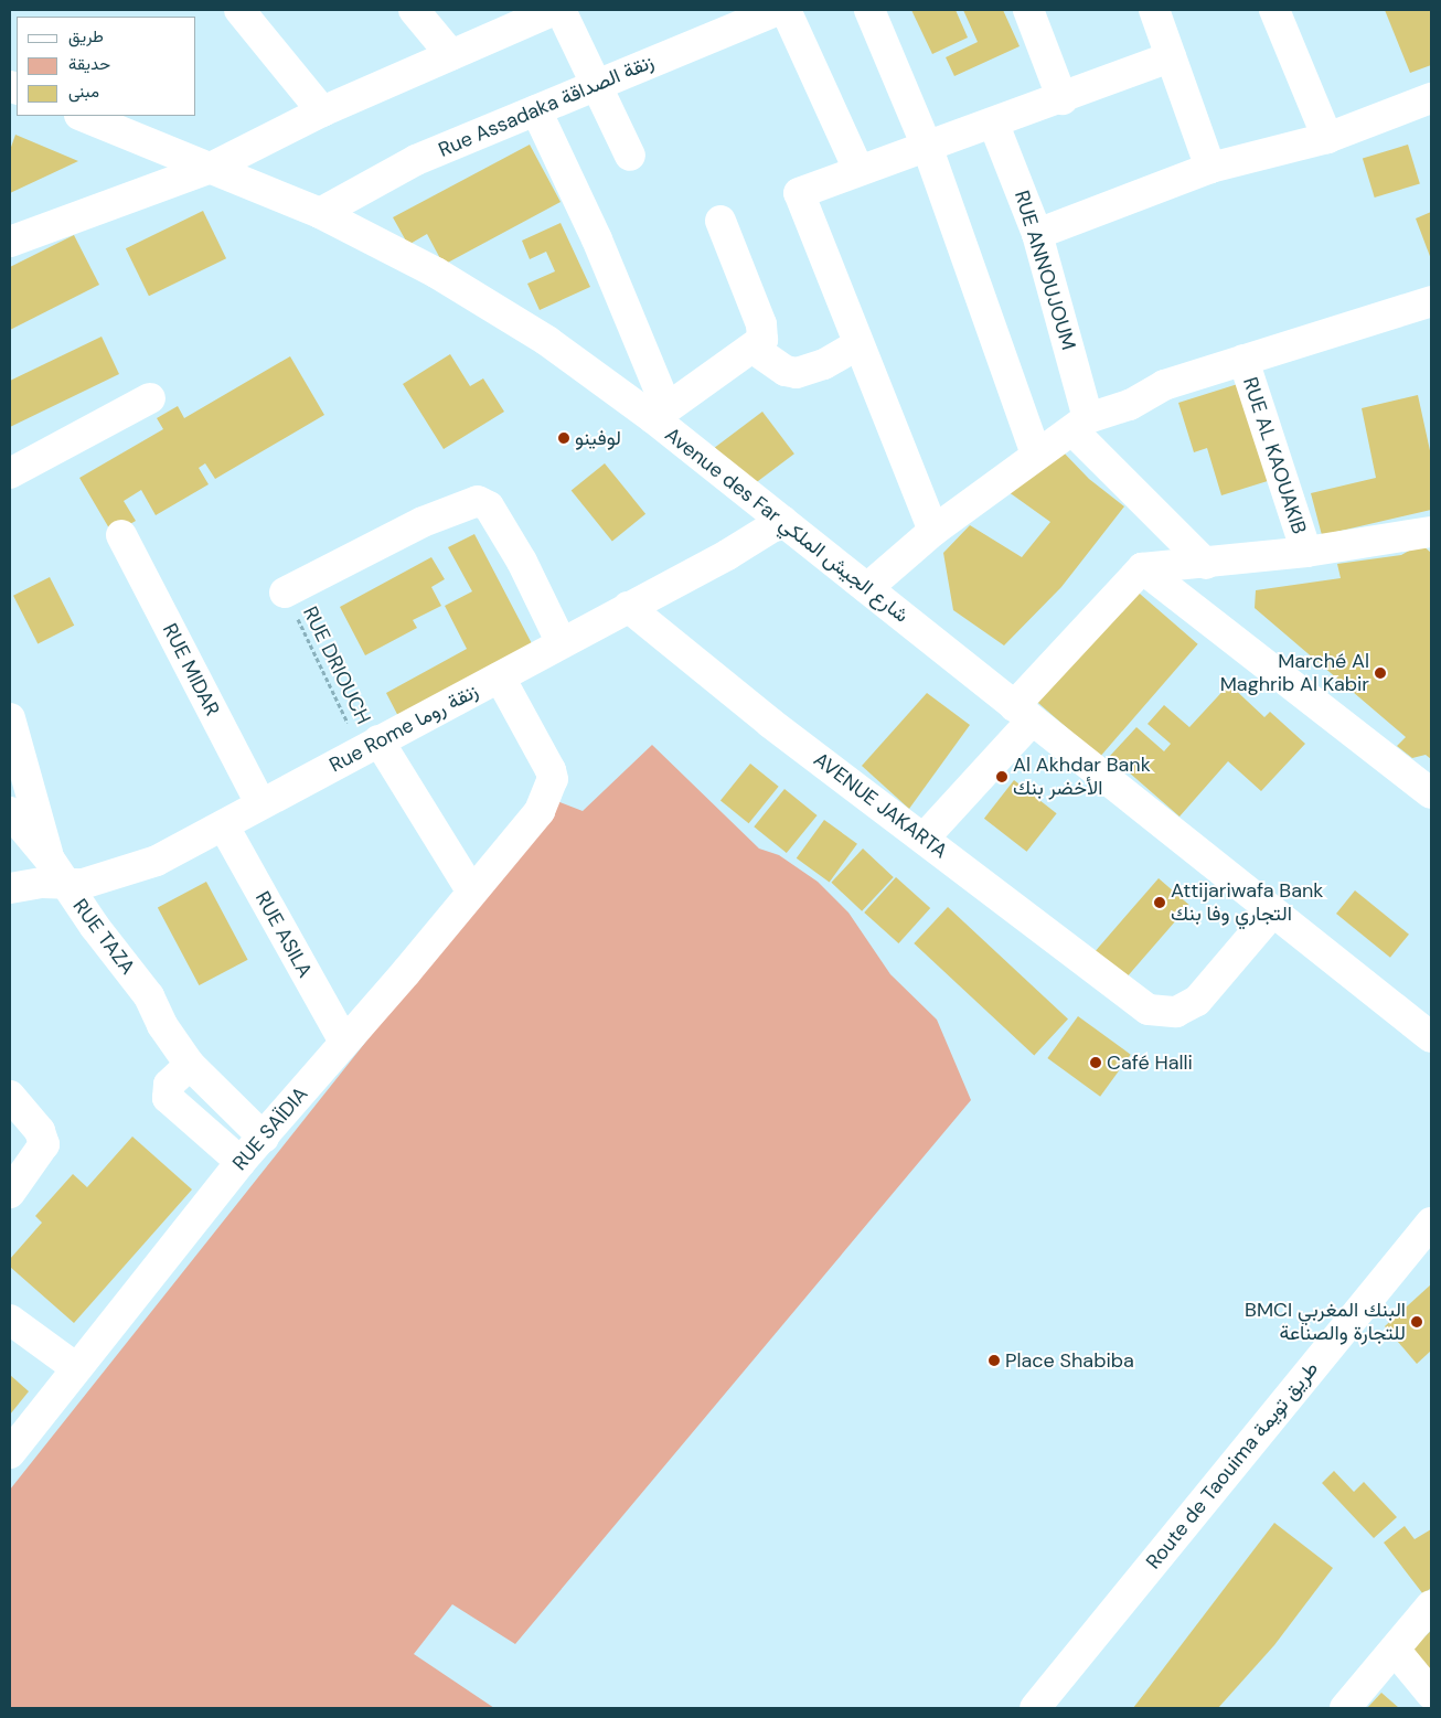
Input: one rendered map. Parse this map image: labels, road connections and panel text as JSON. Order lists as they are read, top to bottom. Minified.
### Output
{"streets":{"street":["Rue Assadaka زنقة الصداقة","RUE ANNOUJOUM","RUE AL KAOUAKIB","Avenue des Far شارع الجيش الملكي","RUE MIDAR","Rue Rome زنقة روما","AVENUE JAKARTA","RUE ASILA","RUE TAZA","RUE SAÏDIA","Route de Taouima طريق تويمة"],"path":["RUE DRIOUCH"]},"crossings":[["Rue Assadaka زنقة الصداقة","Avenue des Far شارع الجيش الملكي"],["Avenue des Far شارع الجيش الملكي","Rue Rome زنقة روما"],["Avenue des Far شارع الجيش الملكي","AVENUE JAKARTA"],["RUE DRIOUCH","Rue Rome زنقة روما"],["RUE MIDAR","Rue Rome زنقة روما"],["Rue Rome زنقة روما","AVENUE JAKARTA"],["Rue Rome زنقة روما","RUE ASILA"],["Rue Rome زنقة روما","RUE TAZA"],["Rue Rome زنقة روما","RUE SAÏDIA"],["RUE ASILA","RUE SAÏDIA"],["RUE TAZA","RUE SAÏDIA"]],"places":["لوفينو","Marché Al Maghrib Al Kabir","Al Akhdar Bank الأخضر بنك","Attijariwafa Bank التجاري وفا بنك","Café Halli","BMCI البنك المغربي للتجارة والصناعة","Place Shabiba"],"legend":["طريق","حديقة","مبنى"]}
